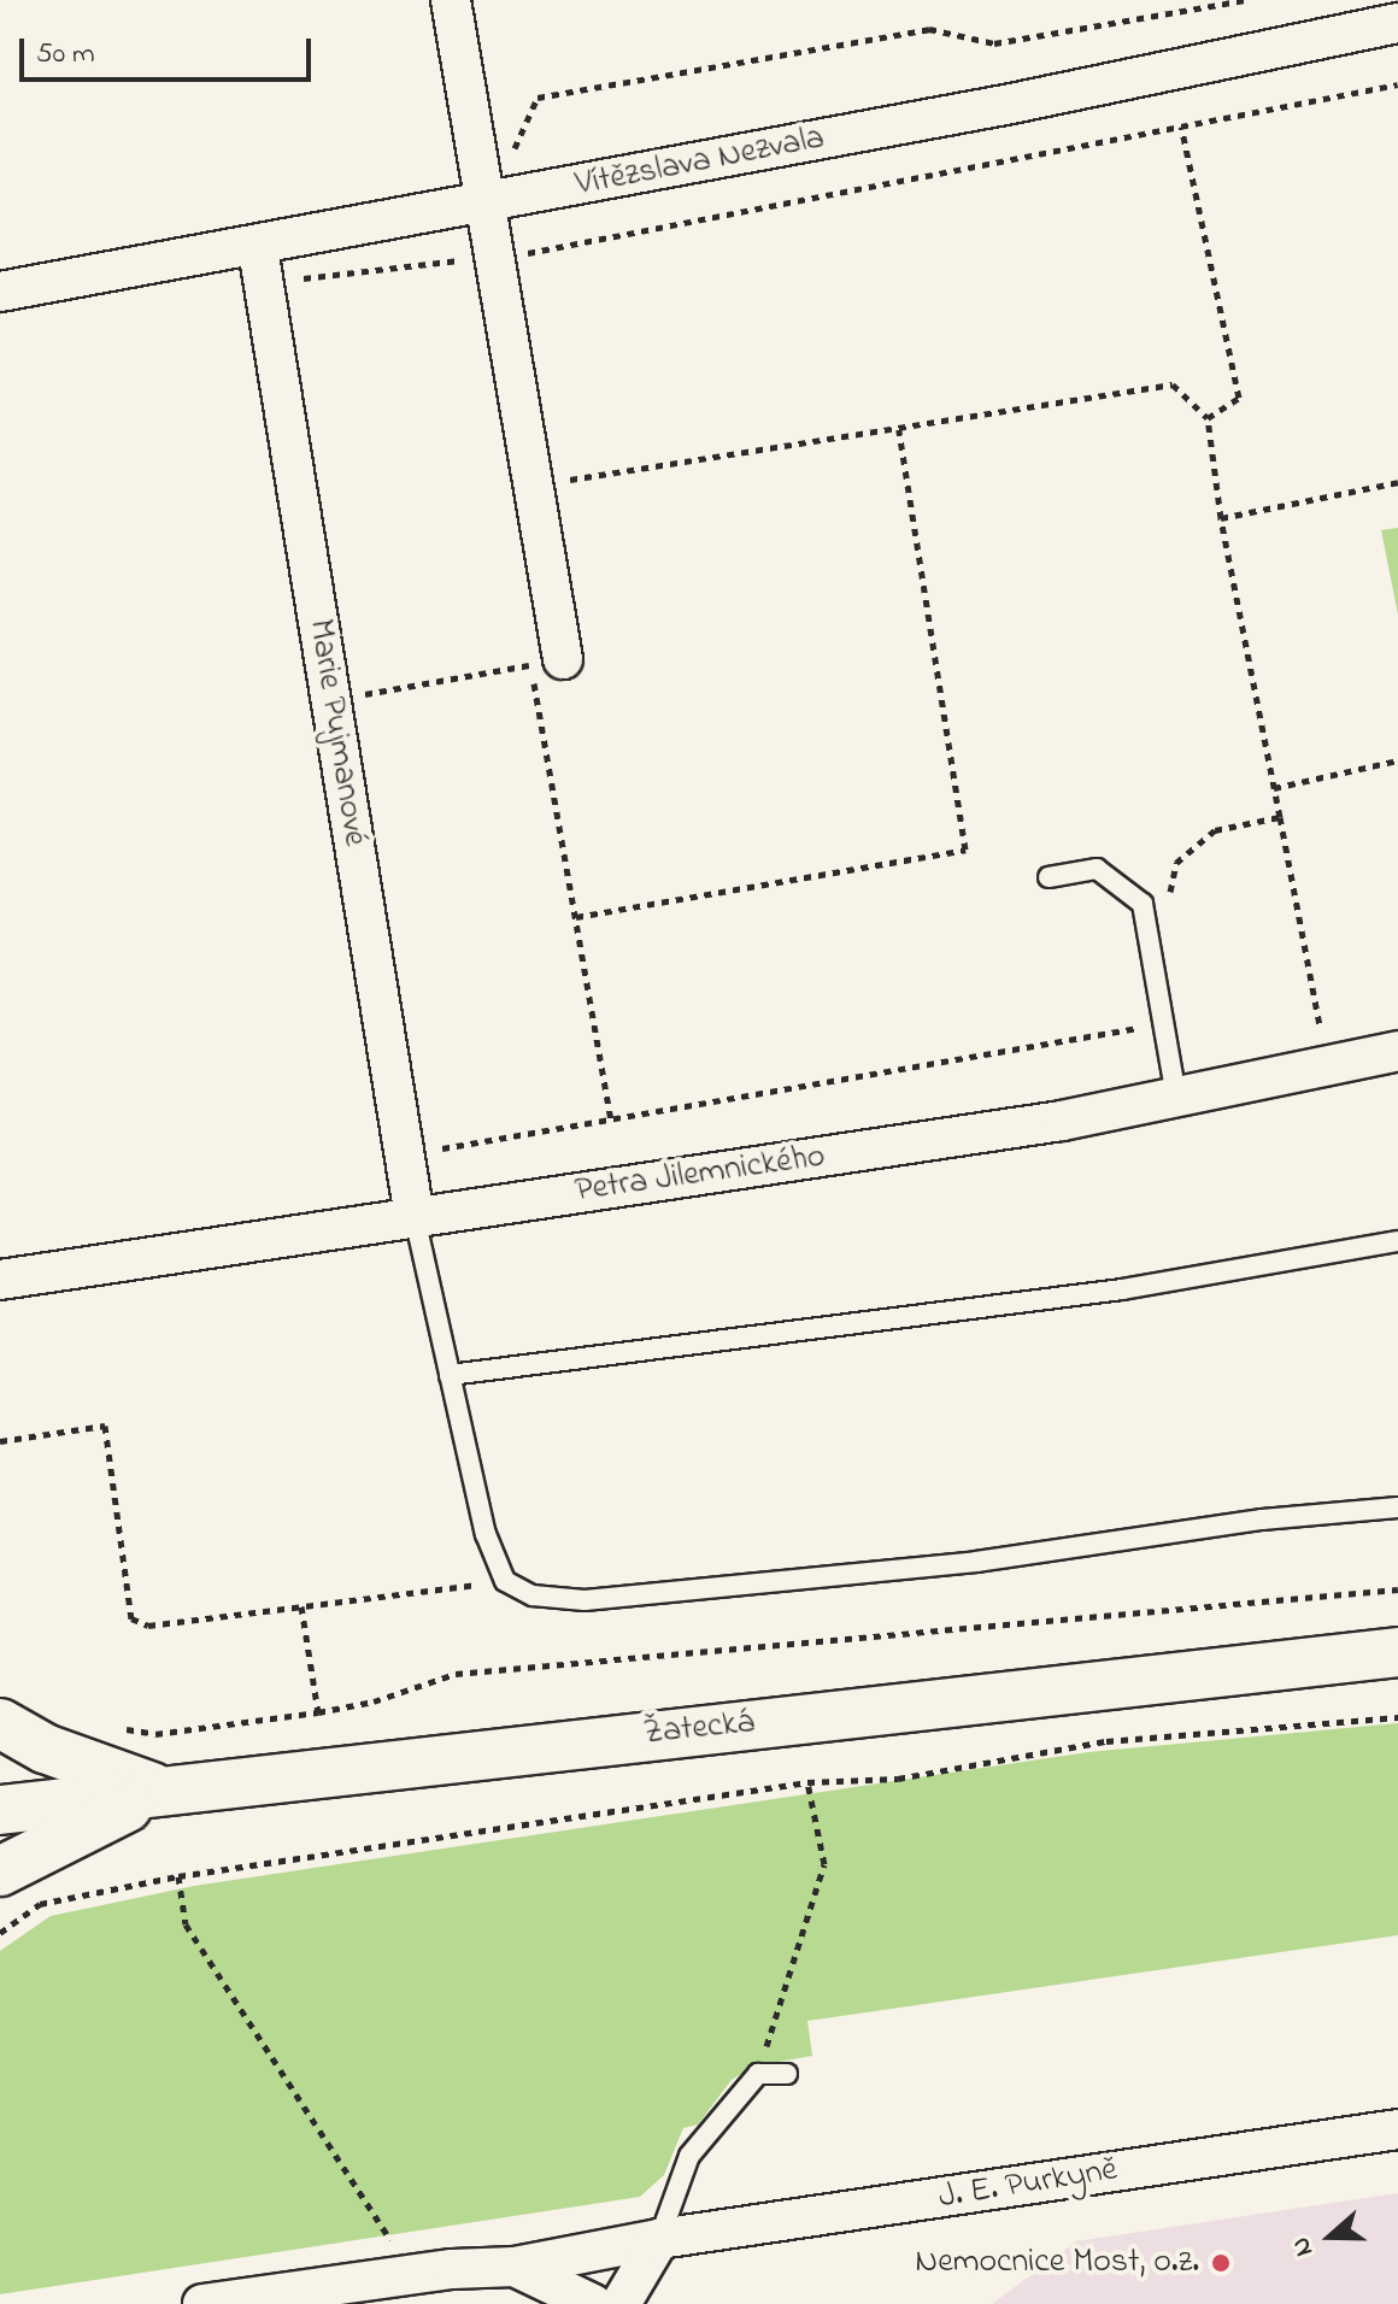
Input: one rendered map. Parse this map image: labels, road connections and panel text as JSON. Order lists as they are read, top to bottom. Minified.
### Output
{"streets":{"street":["Vítězslava Nezvala","Marie Pujmanové","Petra Jilemnického","Žatecká","J. E. Purkyně"]},"crossings":[["Vítězslava Nezvala","Marie Pujmanové"],["Marie Pujmanové","Petra Jilemnického"]],"places":["Nemocnice Most, o.z."],"scale_bar":"50 m","north":"left"}
